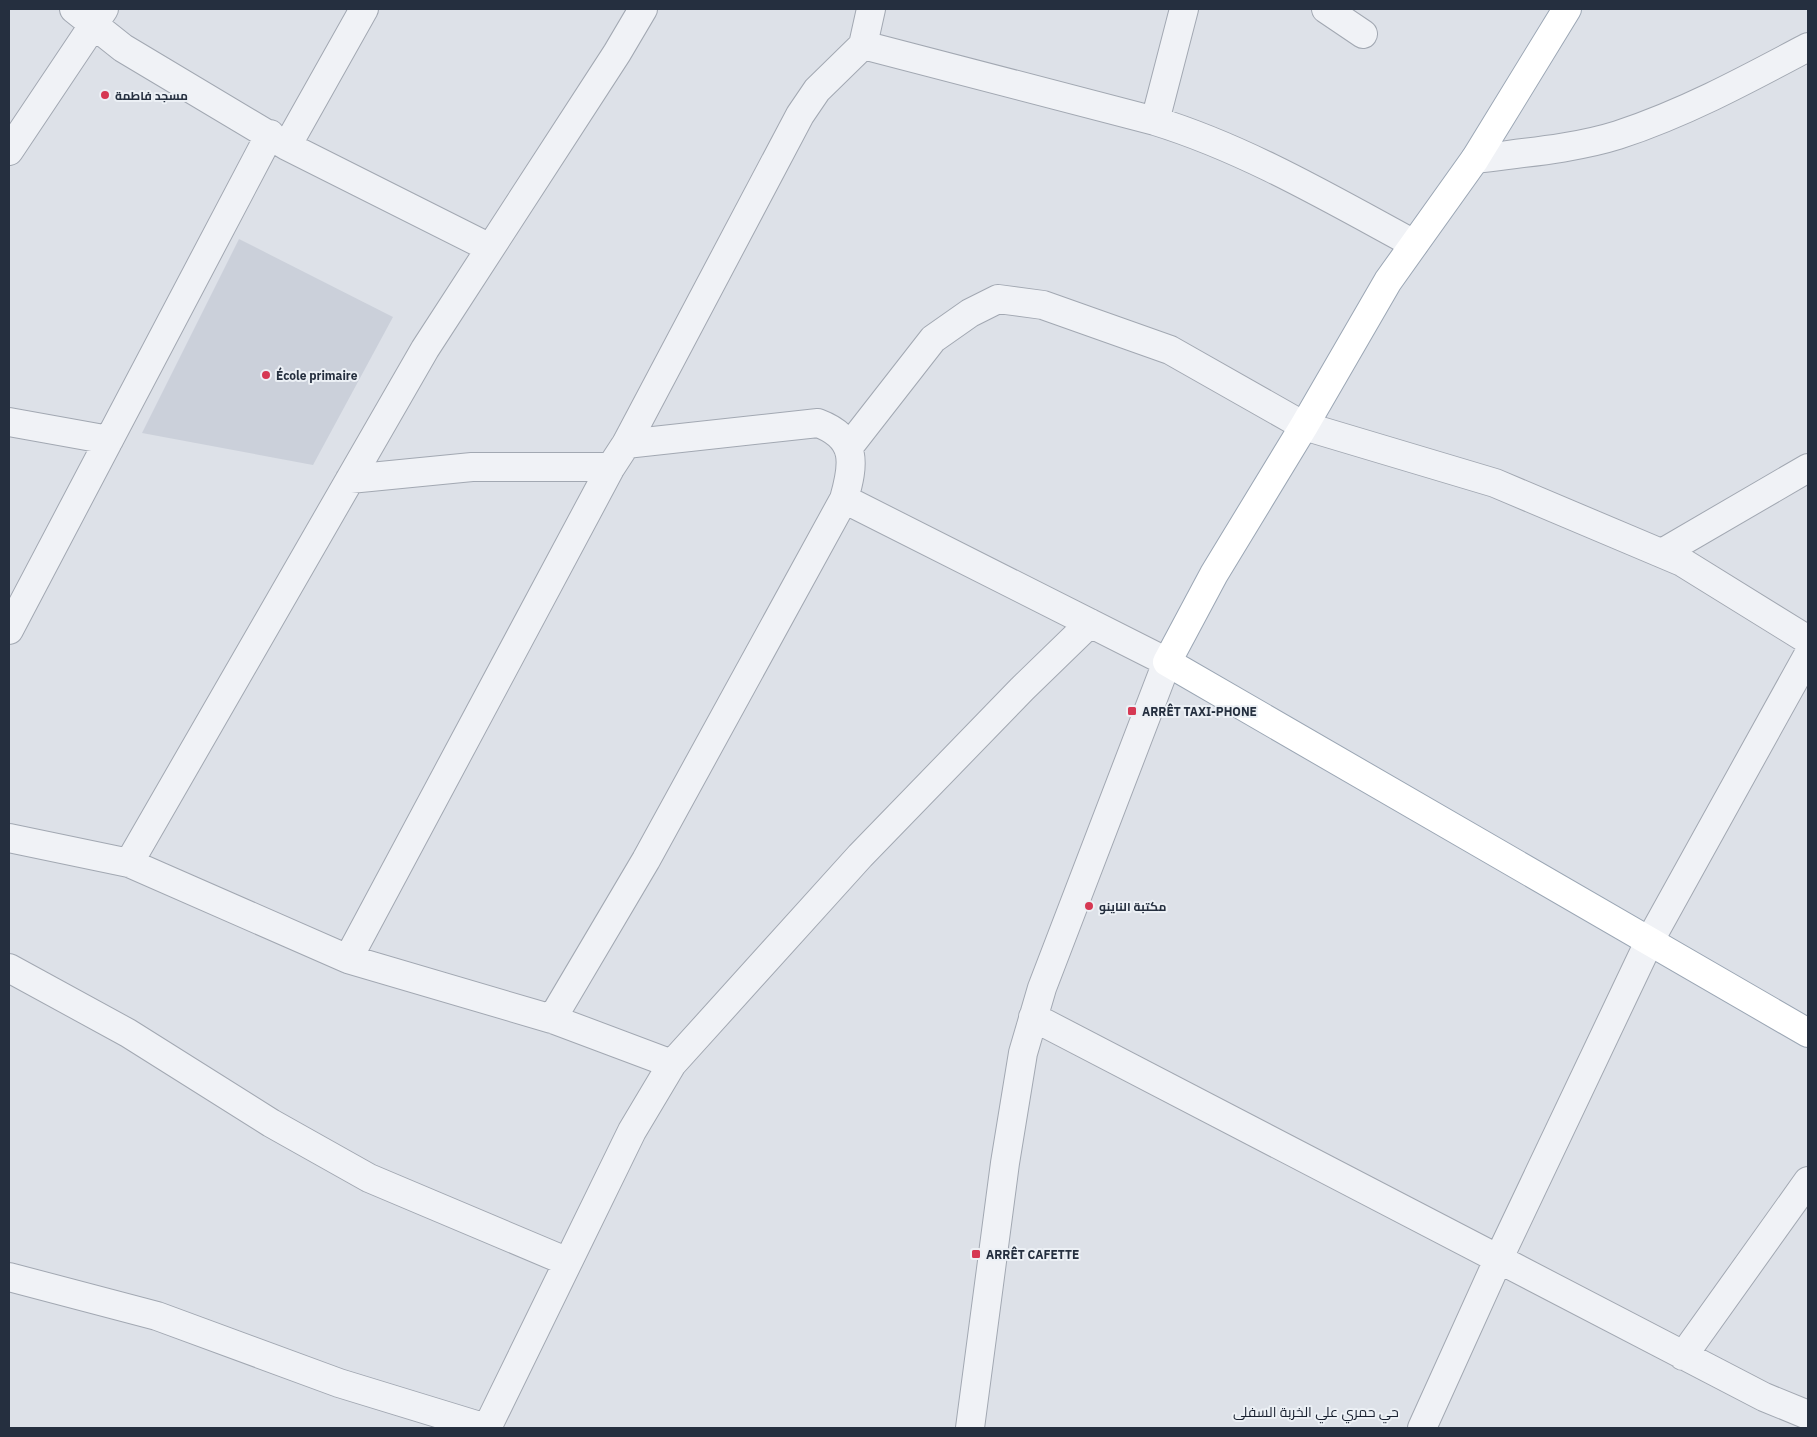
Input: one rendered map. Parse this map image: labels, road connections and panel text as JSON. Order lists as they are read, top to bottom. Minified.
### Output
{"districts":["حي حمري علي الخربة السفلى"],"places":{"other":["مسجد فاطمة","École primaire","مكتبة الناينو"],"transit":["ARRÊT TAXI-PHONE","ARRÊT CAFETTE"]}}
